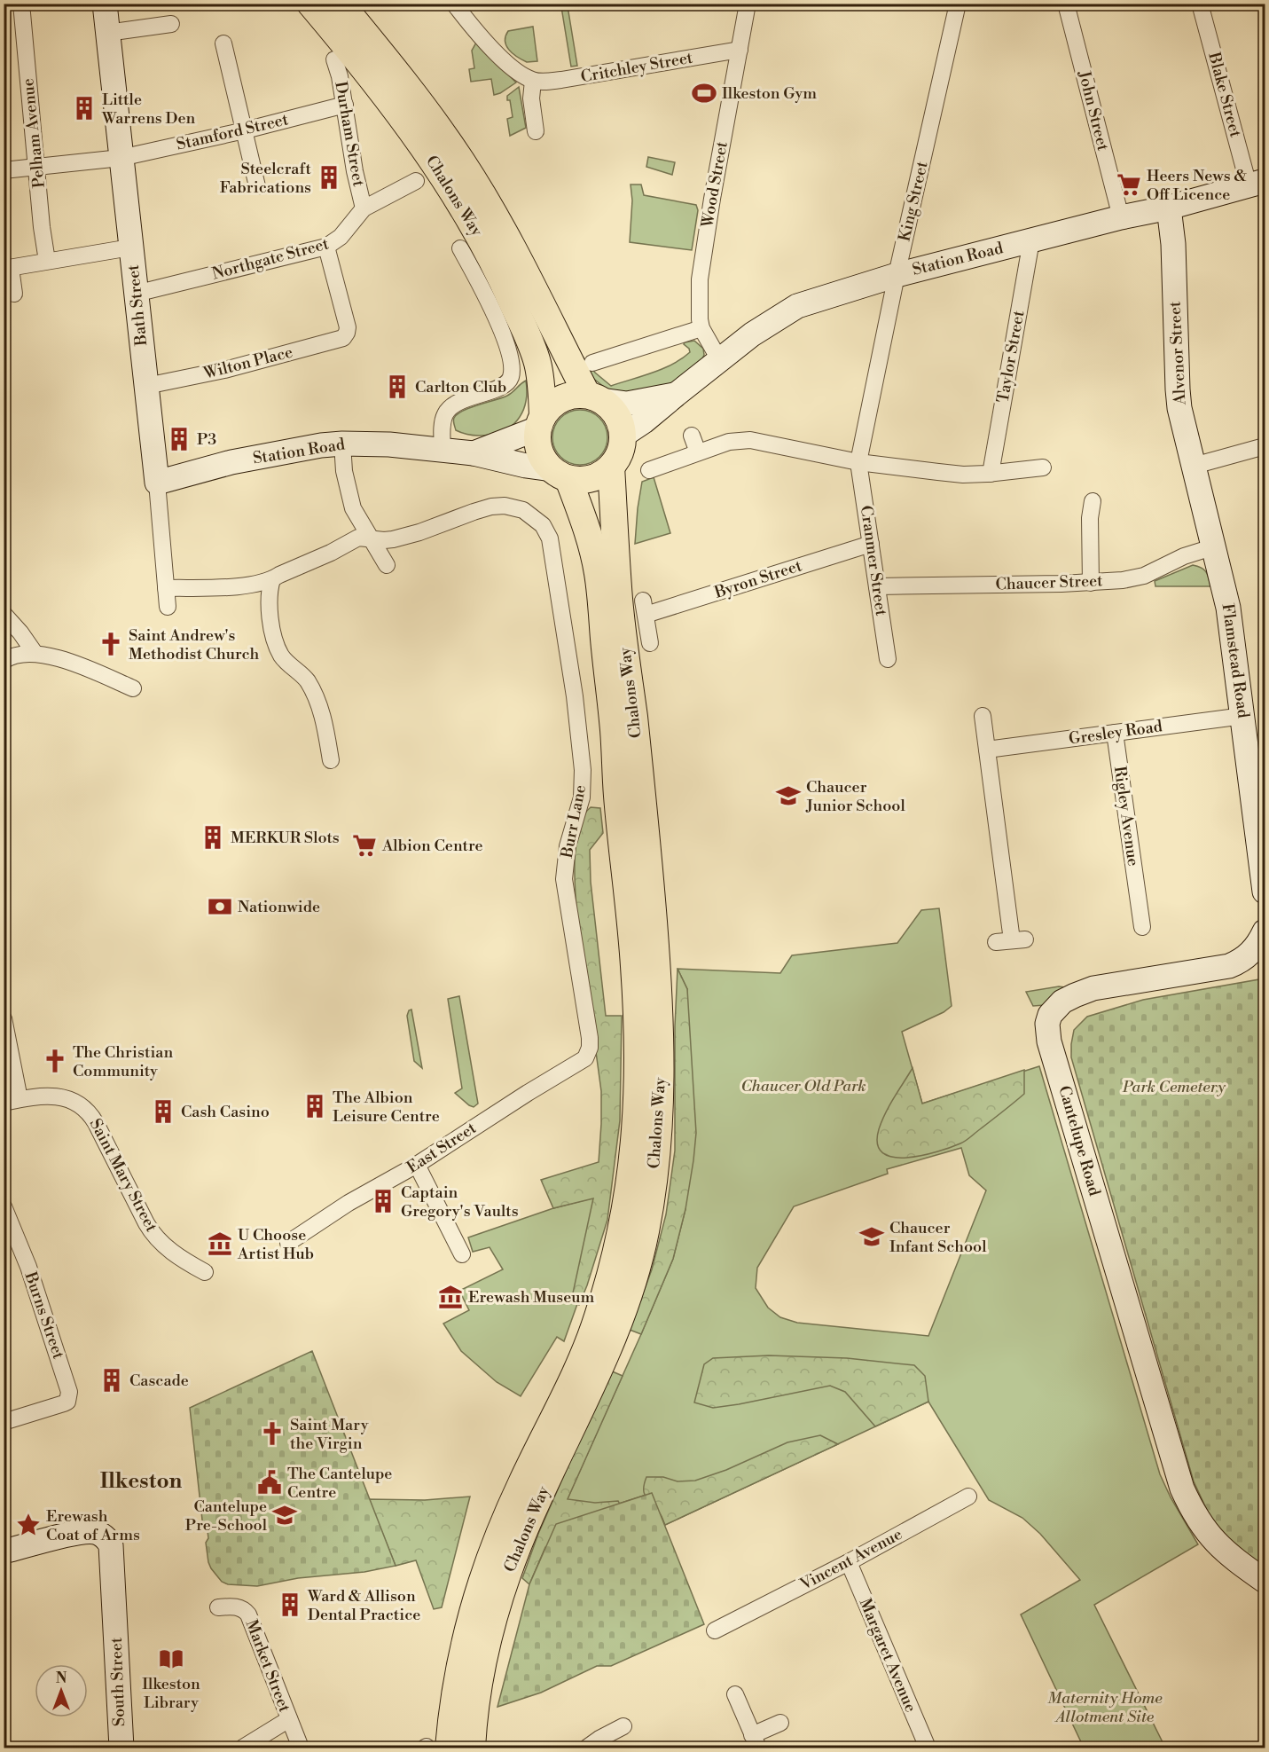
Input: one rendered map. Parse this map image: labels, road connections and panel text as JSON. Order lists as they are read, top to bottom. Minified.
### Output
{"streets":{"main road":["Chalons Way"],"street":["Critchley Street","Blake Street","John Street","Stamford Street","Pelham Avenue","Durham Street","Wood Street","King Street","Northgate Street","Station Road","Bath Street","Alvenor Street","Taylor Street","Wilton Place","Cranmer Street","Byron Street","Chaucer Street","Flamstead Road","Gresley Road","Rigley Avenue","Burr Lane","Cantelupe Road","East Street","Saint Mary Street","Burns Street","Vincent Avenue","Margaret Avenue","Market Street","South Street"]},"crossings":[["Critchley Street","Wood Street"],["Blake Street","Station Road"],["John Street","Station Road"],["Stamford Street","Pelham Avenue"],["Stamford Street","Durham Street"],["Stamford Street","Bath Street"],["Durham Street","Northgate Street"],["Wood Street","Station Road"],["Chalons Way","Station Road"],["King Street","Station Road"],["King Street","Cranmer Street"],["Northgate Street","Bath Street"],["Northgate Street","Wilton Place"],["Station Road","Bath Street"],["Station Road","Alvenor Street"],["Station Road","Taylor Street"],["Bath Street","Wilton Place"],["Alvenor Street","Chaucer Street"],["Alvenor Street","Flamstead Road"],["Cranmer Street","Byron Street"],["Cranmer Street","Chaucer Street"],["Flamstead Road","Gresley Road"],["Gresley Road","Rigley Avenue"],["Burr Lane","East Street"],["Vincent Avenue","Margaret Avenue"]],"districts":["Ilkeston"],"parks":["Chaucer Old Park","Park Cemetery","Maternity Home Allotment Site"],"places":{"sports":["Ilkeston Gym"],"building":["Little Warrens Den","Steelcraft Fabrications","Carlton Club","P3","MERKUR Slots","The Albion Leisure Centre","Cash Casino","Captain Gregory's Vaults","Cascade","Ward & Allison Dental Practice"],"supermarket":["Heers News & Off Licence","Albion Centre"],"church":["Saint Andrew's Methodist Church","The Christian Community","Saint Mary the Virgin"],"school or university":["Chaucer Junior School","Chaucer Infant School","Cantelupe Pre-School"],"bank":["Nationwide"],"museum":["U Choose Artist Hub","Erewash Museum"],"public building":["The Cantelupe Centre"],"place":["Erewash Coat of Arms"],"library":["Ilkeston Library"]},"north":"top"}
